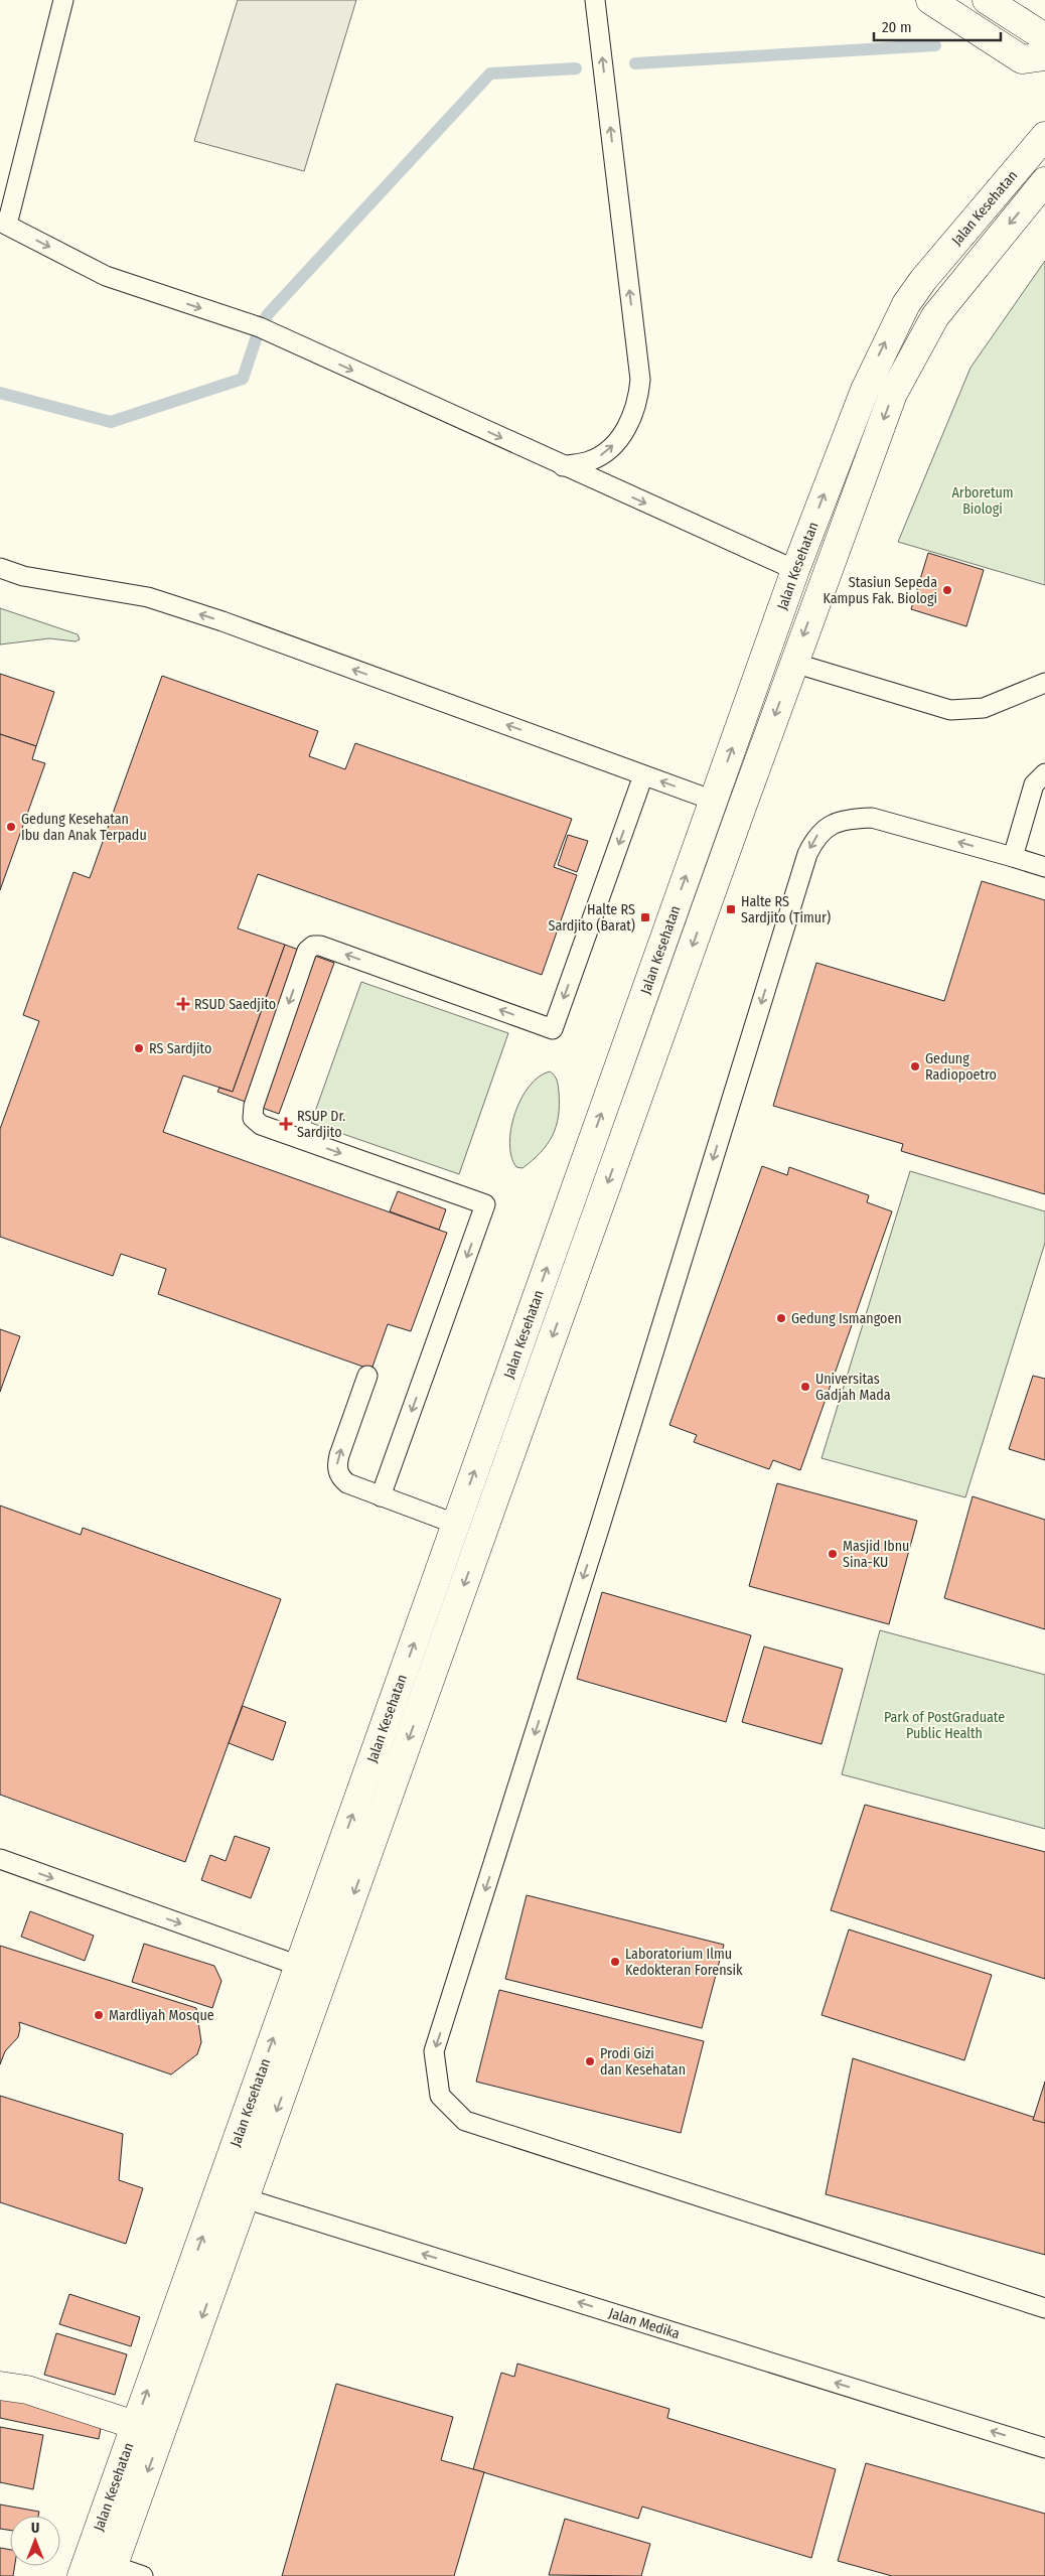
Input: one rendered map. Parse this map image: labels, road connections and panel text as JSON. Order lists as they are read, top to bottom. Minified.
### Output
{"streets":{"street":["Jalan Kesehatan"],"lane":["Jalan Medika"]},"crossings":[["Jalan Kesehatan","Jalan Medika"]],"one_way":["Jalan Medika"],"parks":["Arboretum Biologi","Park of PostGraduate Public Health"],"places":{"other":["Stasiun Sepeda Kampus Fak. Biologi","Gedung Kesehatan Ibu dan Anak Terpadu","RS Sardjito","Gedung Radiopoetro","Gedung Ismangoen","Universitas Gadjah Mada","Masjid Ibnu Sina-KU","Laboratorium Ilmu Kedokteran Forensik","Mardliyah Mosque","Prodi Gizi dan Kesehatan"],"transit":["Halte RS Sardjito (Timur)","Halte RS Sardjito (Barat)"],"health":["RSUD Saedjito","RSUP Dr. Sardjito"]},"scale_bar":"20 m","north":"top"}
